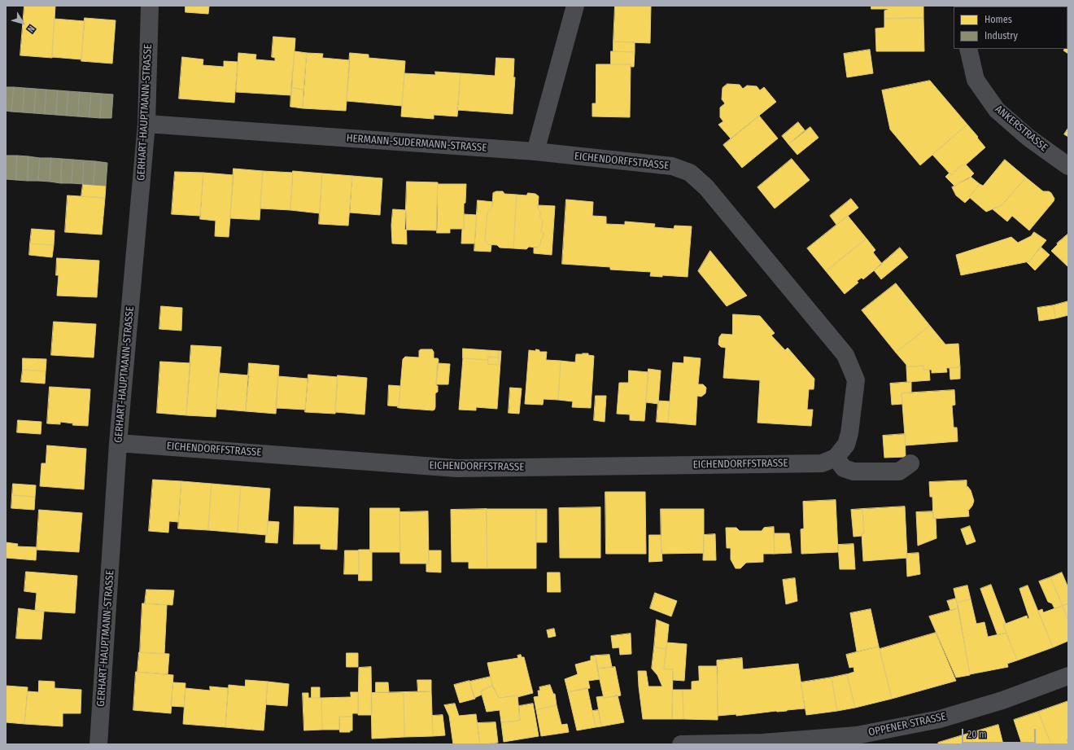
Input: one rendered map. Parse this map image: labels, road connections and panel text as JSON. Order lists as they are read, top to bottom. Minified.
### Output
{"streets":{"street":["GERHART-HAUPTMANN-STRASSE","ANKERSTRASSE","HERMANN-SUDERMANN-STRASSE","EICHENDORFFSTRASSE","OPPENER STRASSE"]},"crossings":[["GERHART-HAUPTMANN-STRASSE","HERMANN-SUDERMANN-STRASSE"],["GERHART-HAUPTMANN-STRASSE","EICHENDORFFSTRASSE"],["HERMANN-SUDERMANN-STRASSE","EICHENDORFFSTRASSE"]],"legend":["Homes","Industry"],"scale_bar":"20 m","north":"bottom right"}
